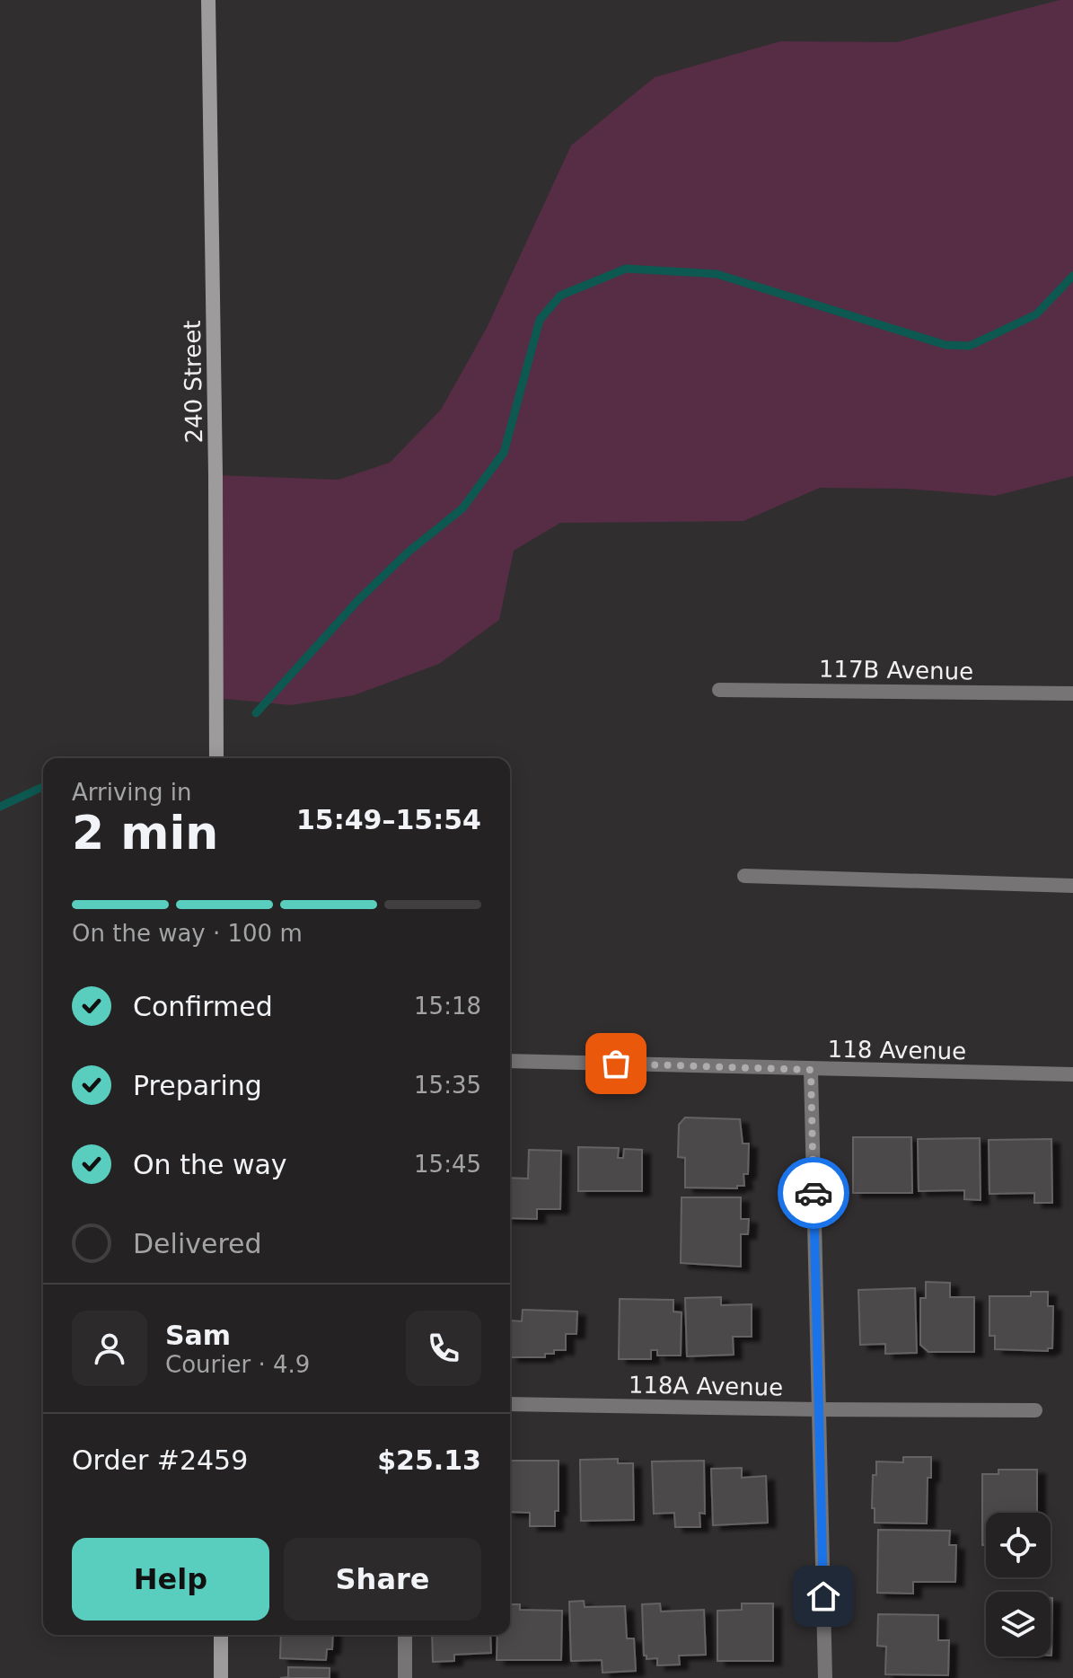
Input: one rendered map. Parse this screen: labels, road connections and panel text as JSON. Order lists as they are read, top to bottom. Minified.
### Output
{"streets":{"main road":["240 Street"],"street":["117B Avenue","118 Avenue","118A Avenue"]},"page":{"heading":["2 min","Arriving in","15:49–15:54"],"panel":["Sam","Courier · 4.9","Order #2459","$25.13"],"bar":"On the way · 100 m","list":[["Confirmed","15:18"],["Preparing","15:35"],["On the way","15:45"],"Delivered"],"buttons":["Help","Share"]}}
